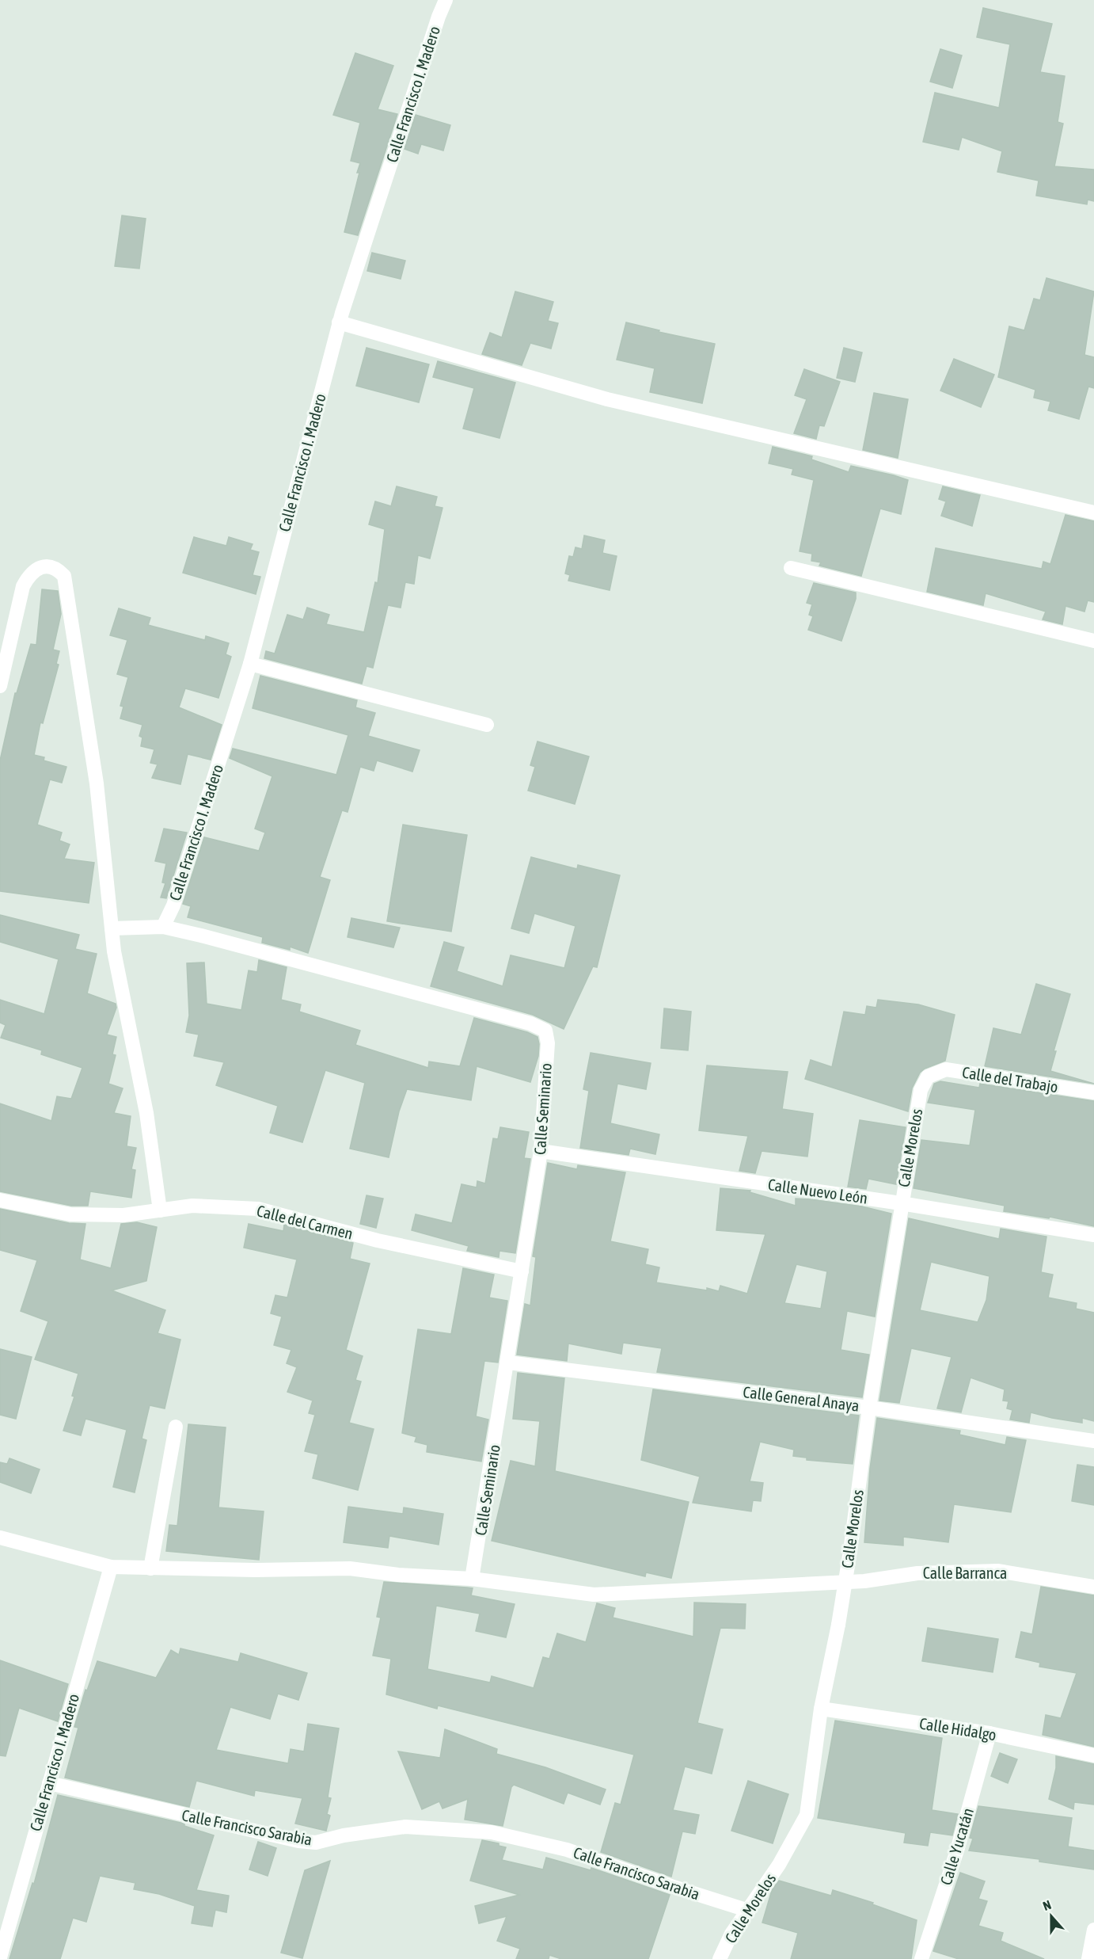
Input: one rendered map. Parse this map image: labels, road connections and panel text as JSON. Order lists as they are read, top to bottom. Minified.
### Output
{"streets":{"street":["Calle Francisco I. Madero","Calle del Trabajo","Calle Seminario","Calle Morelos","Calle Nuevo León","Calle del Carmen","Calle General Anaya","Calle Barranca","Calle Hidalgo","Calle Francisco Sarabia","Calle Yucatán"]},"crossings":[["Calle Francisco I. Madero","Calle Seminario"],["Calle Francisco I. Madero","Calle Barranca"],["Calle Francisco I. Madero","Calle Francisco Sarabia"],["Calle del Trabajo","Calle Morelos"],["Calle Seminario","Calle Nuevo León"],["Calle Seminario","Calle del Carmen"],["Calle Seminario","Calle General Anaya"],["Calle Seminario","Calle Barranca"],["Calle Morelos","Calle Nuevo León"],["Calle Morelos","Calle General Anaya"],["Calle Morelos","Calle Hidalgo"],["Calle Morelos","Calle Francisco Sarabia"],["Calle Hidalgo","Calle Yucatán"]],"north":"top"}
